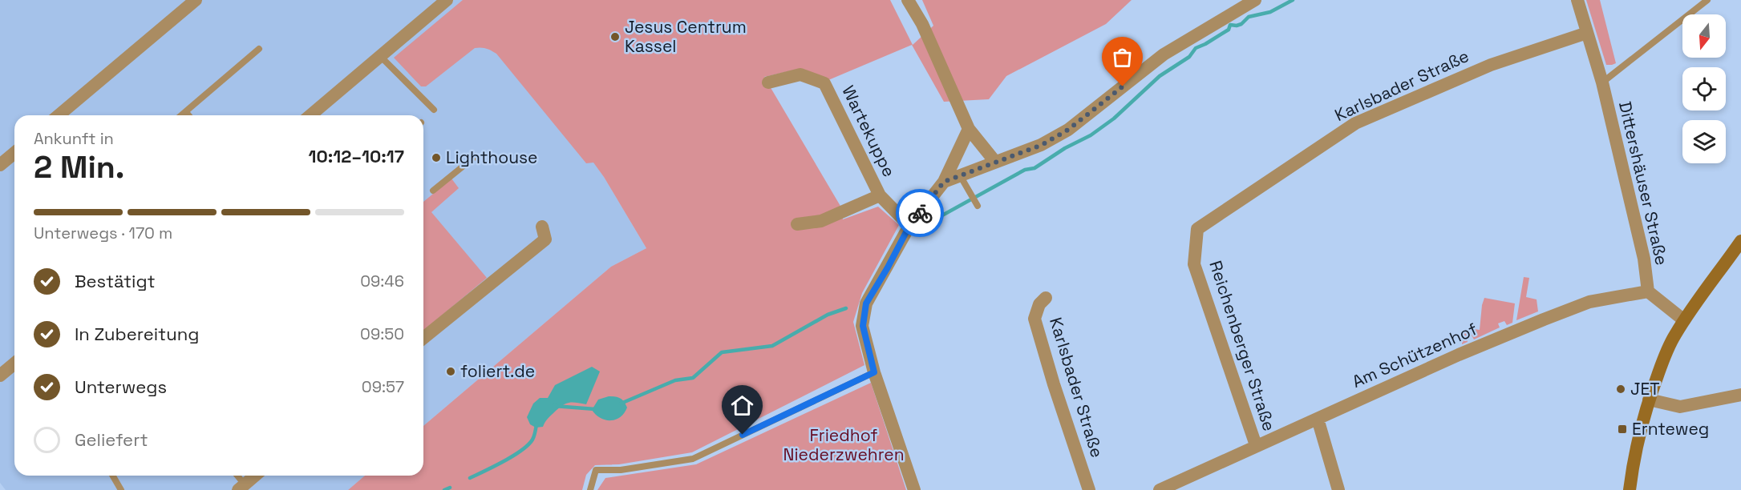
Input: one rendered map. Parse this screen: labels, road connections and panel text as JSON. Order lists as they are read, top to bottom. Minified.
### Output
{"streets":{"street":["Karlsbader Straße","Wartekuppe","Dittershäuser Straße","Reichenberger Straße","Am Schützenhof"]},"crossings":[["Karlsbader Straße","Dittershäuser Straße"],["Karlsbader Straße","Reichenberger Straße"],["Dittershäuser Straße","Am Schützenhof"],["Reichenberger Straße","Am Schützenhof"]],"parks":["Friedhof Niederzwehren"],"places":{"other":["Jesus Centrum Kassel","Lighthouse","foliert.de","JET"],"transit":["Ernteweg"]},"north":"bottom","page":{"heading":["2 Min.","Ankunft in","10:12–10:17"],"bar":"Unterwegs · 170 m","list":[["Bestätigt","09:46"],["In Zubereitung","09:50"],["Unterwegs","09:57"],"Geliefert"]}}
